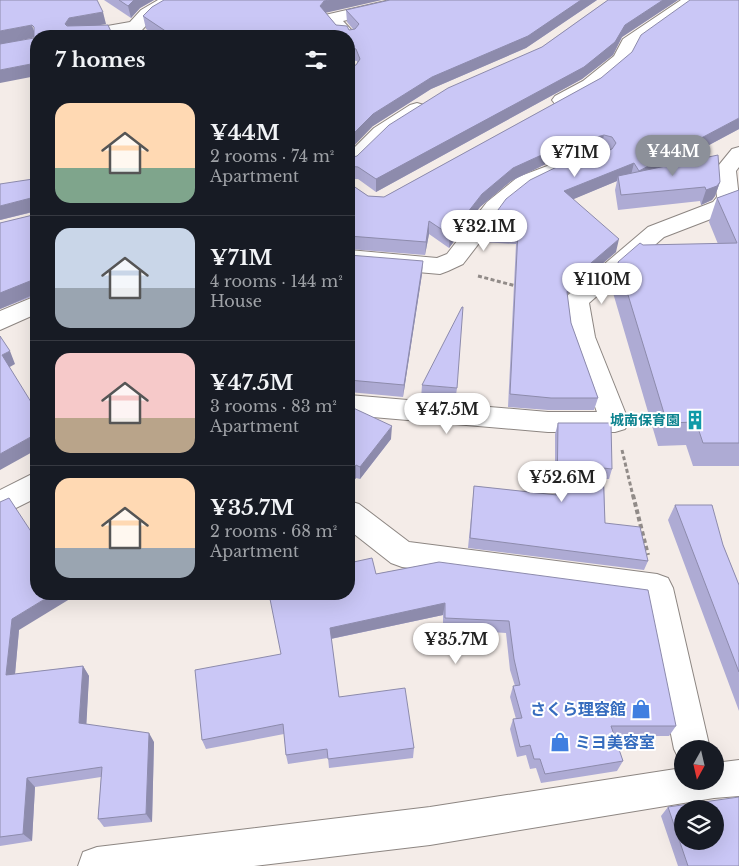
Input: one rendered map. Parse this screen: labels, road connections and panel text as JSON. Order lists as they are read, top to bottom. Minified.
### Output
{"places":{"building":["城南保育園"],"shop":["さくら理容館","ミヨ美容室"]},"north":"bottom","page":{"heading":"7 homes","list":[{"name":"¥44M","note":"2 rooms · 74 m² · Apartment"},{"name":"¥71M","note":"4 rooms · 144 m² · House"},{"name":"¥47.5M","note":"3 rooms · 83 m² · Apartment"},{"name":"¥35.7M","note":"2 rooms · 68 m² · Apartment"}],"price":["¥44M","¥71M","¥32.1M","¥110M","¥47.5M","¥52.6M","¥35.7M"]}}
